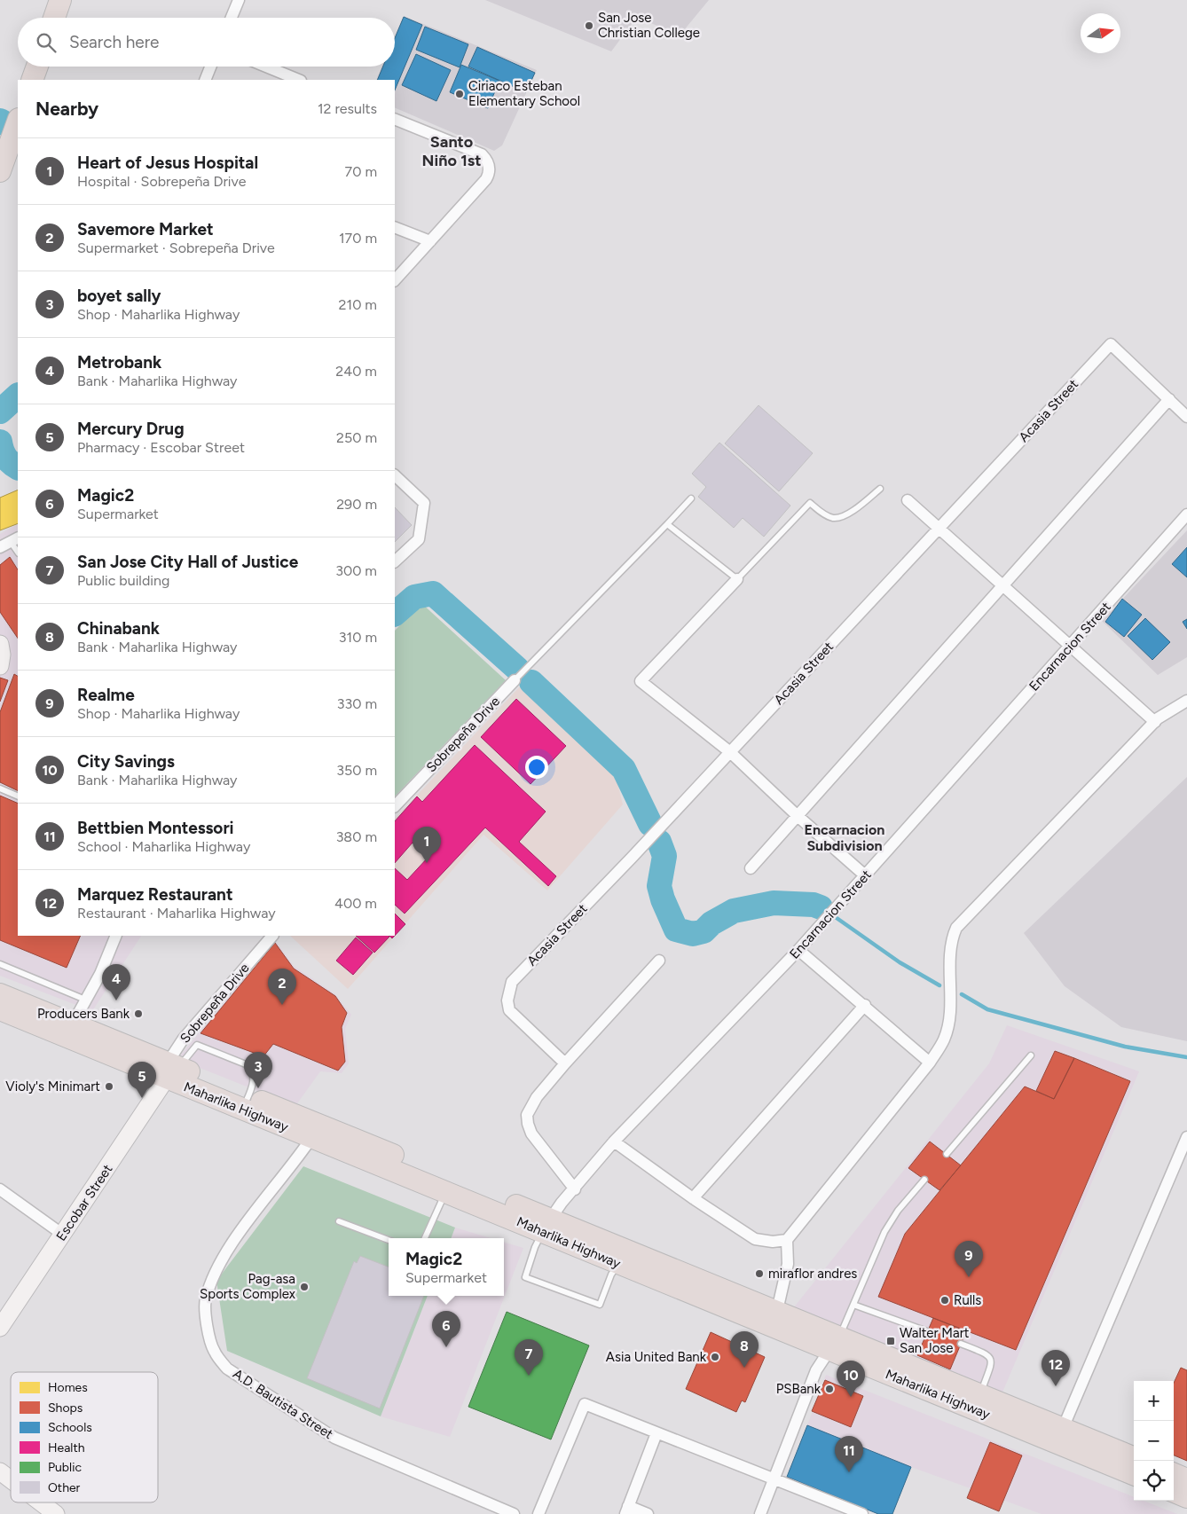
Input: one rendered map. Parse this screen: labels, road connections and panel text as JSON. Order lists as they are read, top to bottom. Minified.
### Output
{"streets":{"highway":["Maharlika Highway"],"street":["Acasia Street","Encarnacion Street","Sobrepeña Drive","Escobar Street","A.D. Bautista Street"]},"crossings":[["Encarnacion Street","Maharlika Highway"],["Sobrepeña Drive","Maharlika Highway"],["Sobrepeña Drive","Escobar Street"],["Maharlika Highway","Escobar Street"],["Maharlika Highway","A.D. Bautista Street"]],"districts":["Santo Niño 1st","Encarnacion Subdivision"],"places":{"other":["San Jose Christian College","Ciriaco Esteban Elementary School","Producers Bank","Violy's Minimart","miraflor andres","Pag-asa Sports Complex","Rulls","Asia United Bank","PSBank"],"transit":["Walter Mart San Jose"]},"legend":["Homes","Shops","Schools","Health","Public","Other"],"north":"right","page":{"search":"Search here","heading":["Nearby","12 results"],"list":[{"mark":"1","name":"Heart of Jesus Hospital","note":"Hospital · Sobrepeña Drive","value":"70 m"},{"mark":"2","name":"Savemore Market","note":"Supermarket · Sobrepeña Drive","value":"170 m"},{"mark":"3","name":"boyet sally","note":"Shop · Maharlika Highway","value":"210 m"},{"mark":"4","name":"Metrobank","note":"Bank · Maharlika Highway","value":"240 m"},{"mark":"5","name":"Mercury Drug","note":"Pharmacy · Escobar Street","value":"250 m"},{"mark":"6","name":"Magic2","note":"Supermarket","value":"290 m"},{"mark":"7","name":"San Jose City Hall of Justice","note":"Public building","value":"300 m"},{"mark":"8","name":"Chinabank","note":"Bank · Maharlika Highway","value":"310 m"},{"mark":"9","name":"Realme","note":"Shop · Maharlika Highway","value":"330 m"},{"mark":"10","name":"City Savings","note":"Bank · Maharlika Highway","value":"350 m"},{"mark":"11","name":"Bettbien Montessori","note":"School · Maharlika Highway","value":"380 m"},{"mark":"12","name":"Marquez Restaurant","note":"Restaurant · Maharlika Highway","value":"400 m"}],"pins":["1","4","2","3","5","9","6","8","7","12","10","11"],"popup":["Magic2","Supermarket"],"map_buttons":["+","−"]}}
